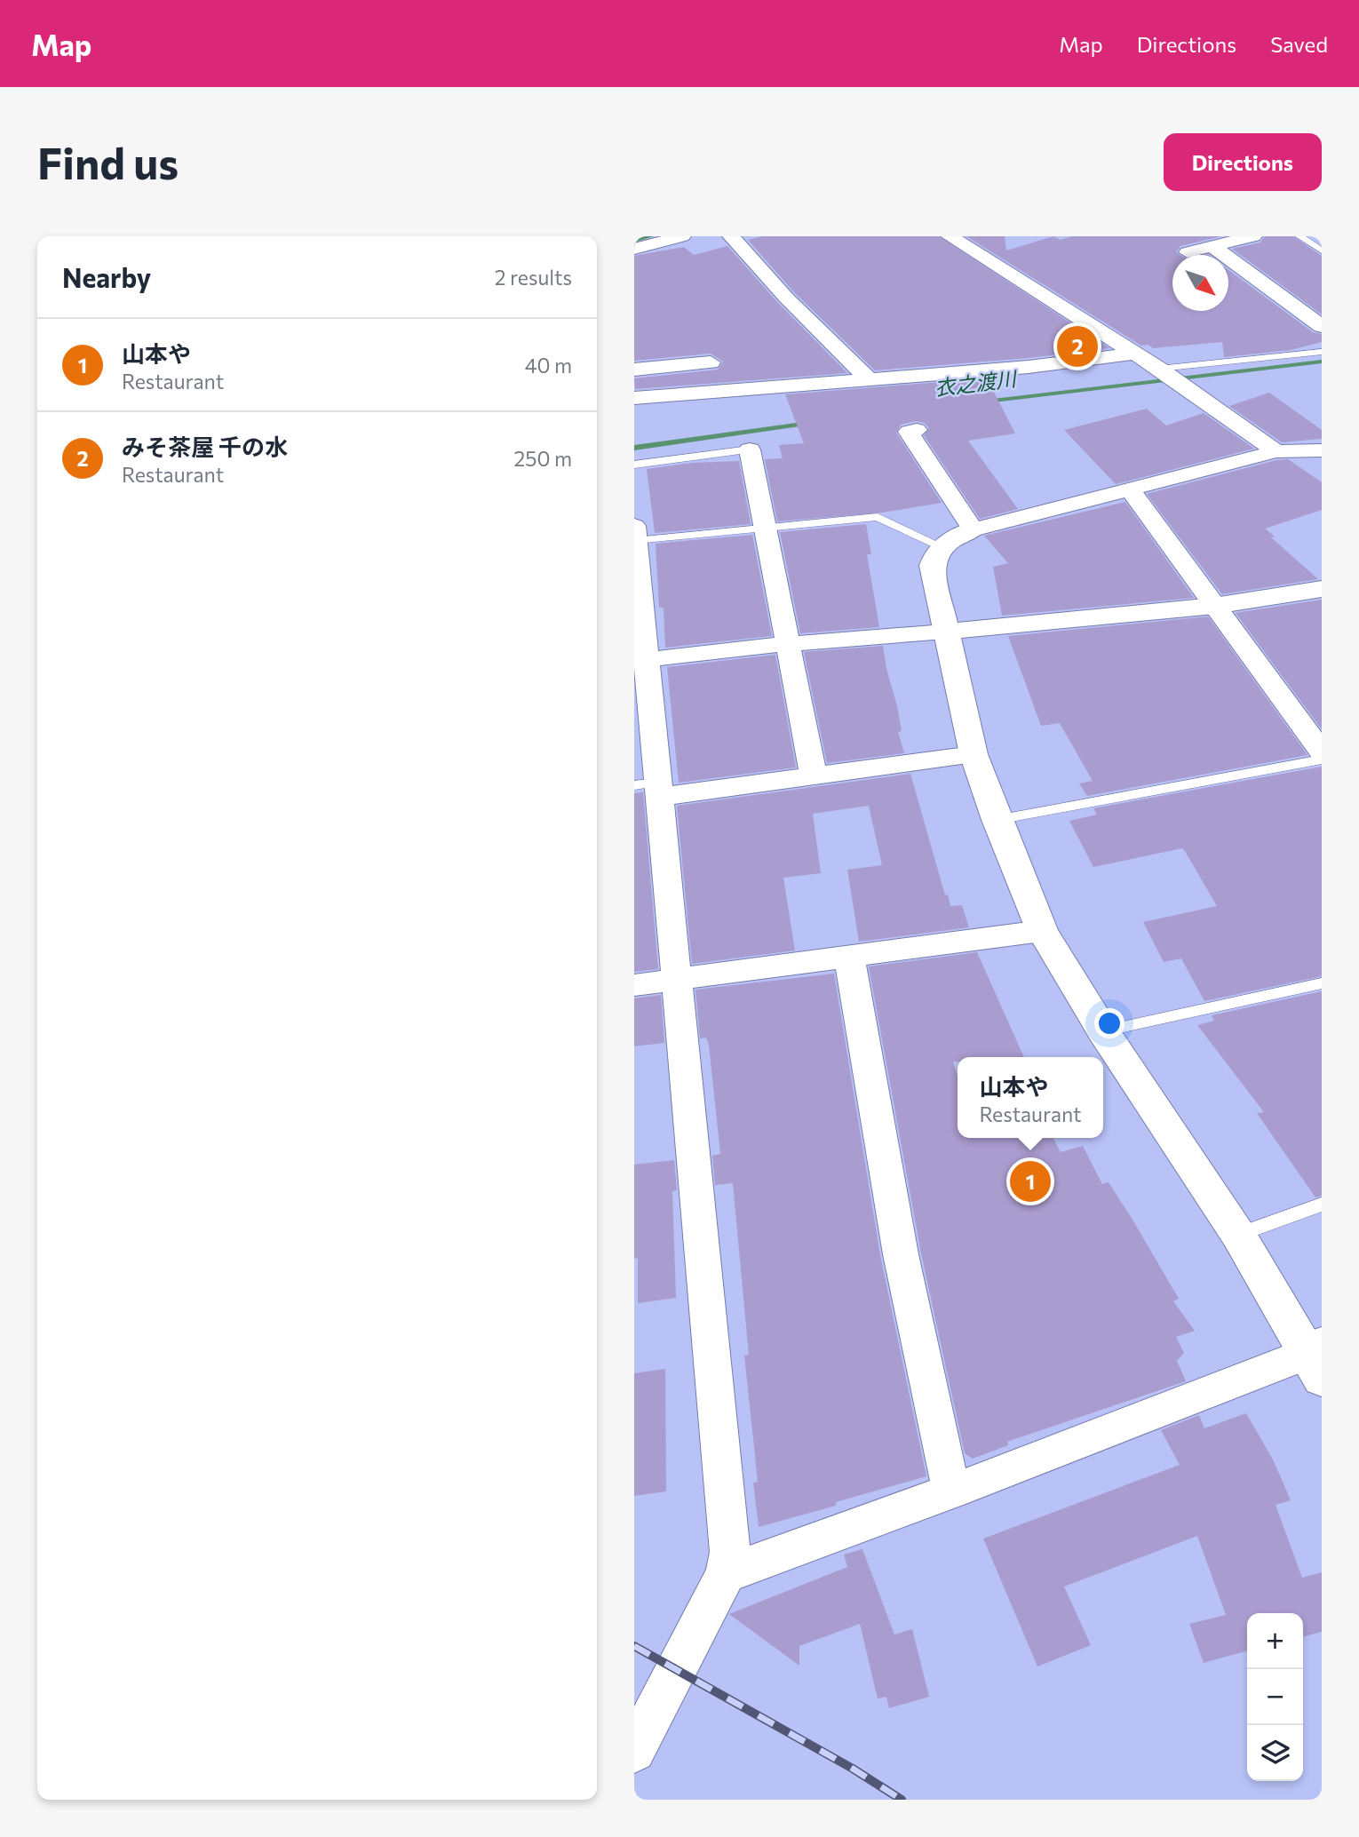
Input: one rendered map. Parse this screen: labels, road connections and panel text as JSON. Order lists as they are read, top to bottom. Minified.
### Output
{"water":["衣之渡川"],"north":"bottom right","page":{"header":"Map","nav":["Map","Directions","Saved"],"buttons":"Directions","title":"Find us","heading":["Nearby","2 results"],"list":[{"mark":"1","name":"山本や","note":"Restaurant","value":"40 m"},{"mark":"2","name":"みそ茶屋 千の水","note":"Restaurant","value":"250 m"}],"pins":["2","1"],"popup":["山本や","Restaurant"],"map_buttons":["+","−"]}}
